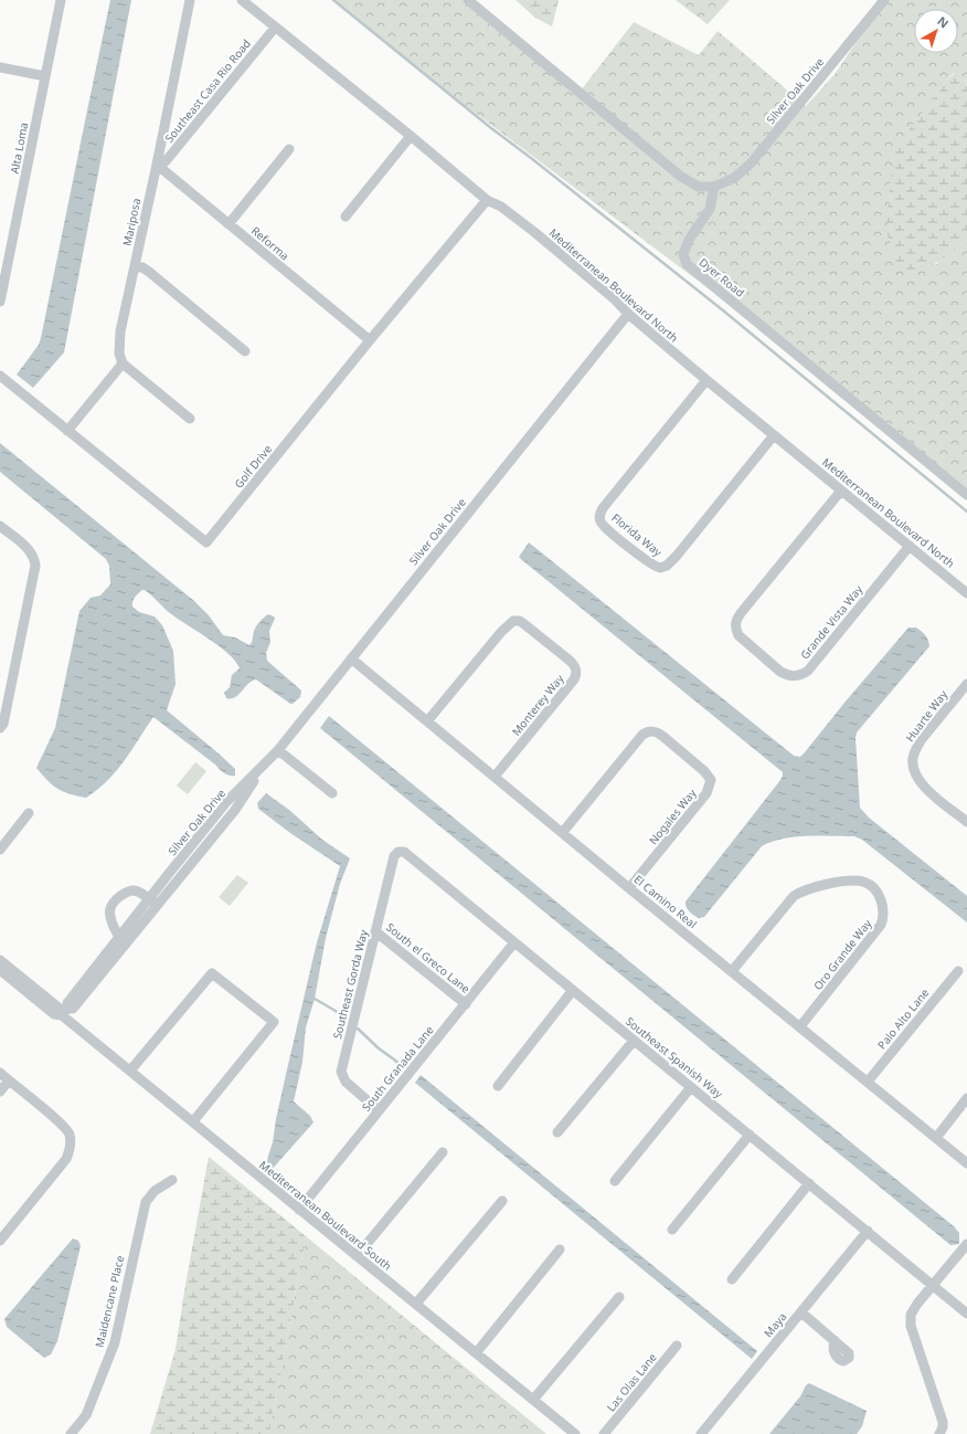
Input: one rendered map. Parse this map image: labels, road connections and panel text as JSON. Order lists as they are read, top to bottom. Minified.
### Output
{"streets":{"street":["Southeast Casa Rio Road","Silver Oak Drive","Alta Loma","Mariposa","Reforma","Dyer Road","Mediterranean Boulevard North","Golf Drive","Florida Way","Grande Vista Way","Monterey Way","Huarte Way","Nogales Way","El Camino Real","Oro Grande Way","South el Greco Lane","Southeast Gorda Way","Palo Alto Lane","Southeast Spanish Way","South Granada Lane","Mediterranean Boulevard South","Maidencane Place","Maya","Las Olas Lane"]},"crossings":[["Southeast Casa Rio Road","Mariposa"],["Southeast Casa Rio Road","Reforma"],["Southeast Casa Rio Road","Mediterranean Boulevard North"],["Silver Oak Drive","Dyer Road"],["Silver Oak Drive","Mediterranean Boulevard North"],["Silver Oak Drive","El Camino Real"],["Silver Oak Drive","Mediterranean Boulevard South"],["Mariposa","Reforma"],["Reforma","Golf Drive"],["Mediterranean Boulevard North","Golf Drive"],["Mediterranean Boulevard North","Florida Way"],["Mediterranean Boulevard North","Grande Vista Way"],["Monterey Way","El Camino Real"],["Nogales Way","El Camino Real"],["El Camino Real","Oro Grande Way"],["El Camino Real","Palo Alto Lane"],["South el Greco Lane","Southeast Gorda Way"],["South el Greco Lane","South Granada Lane"],["Southeast Gorda Way","Southeast Spanish Way"],["Southeast Gorda Way","South Granada Lane"],["Southeast Spanish Way","South Granada Lane"],["Southeast Spanish Way","Maya"],["South Granada Lane","Mediterranean Boulevard South"]],"north":"top right"}
